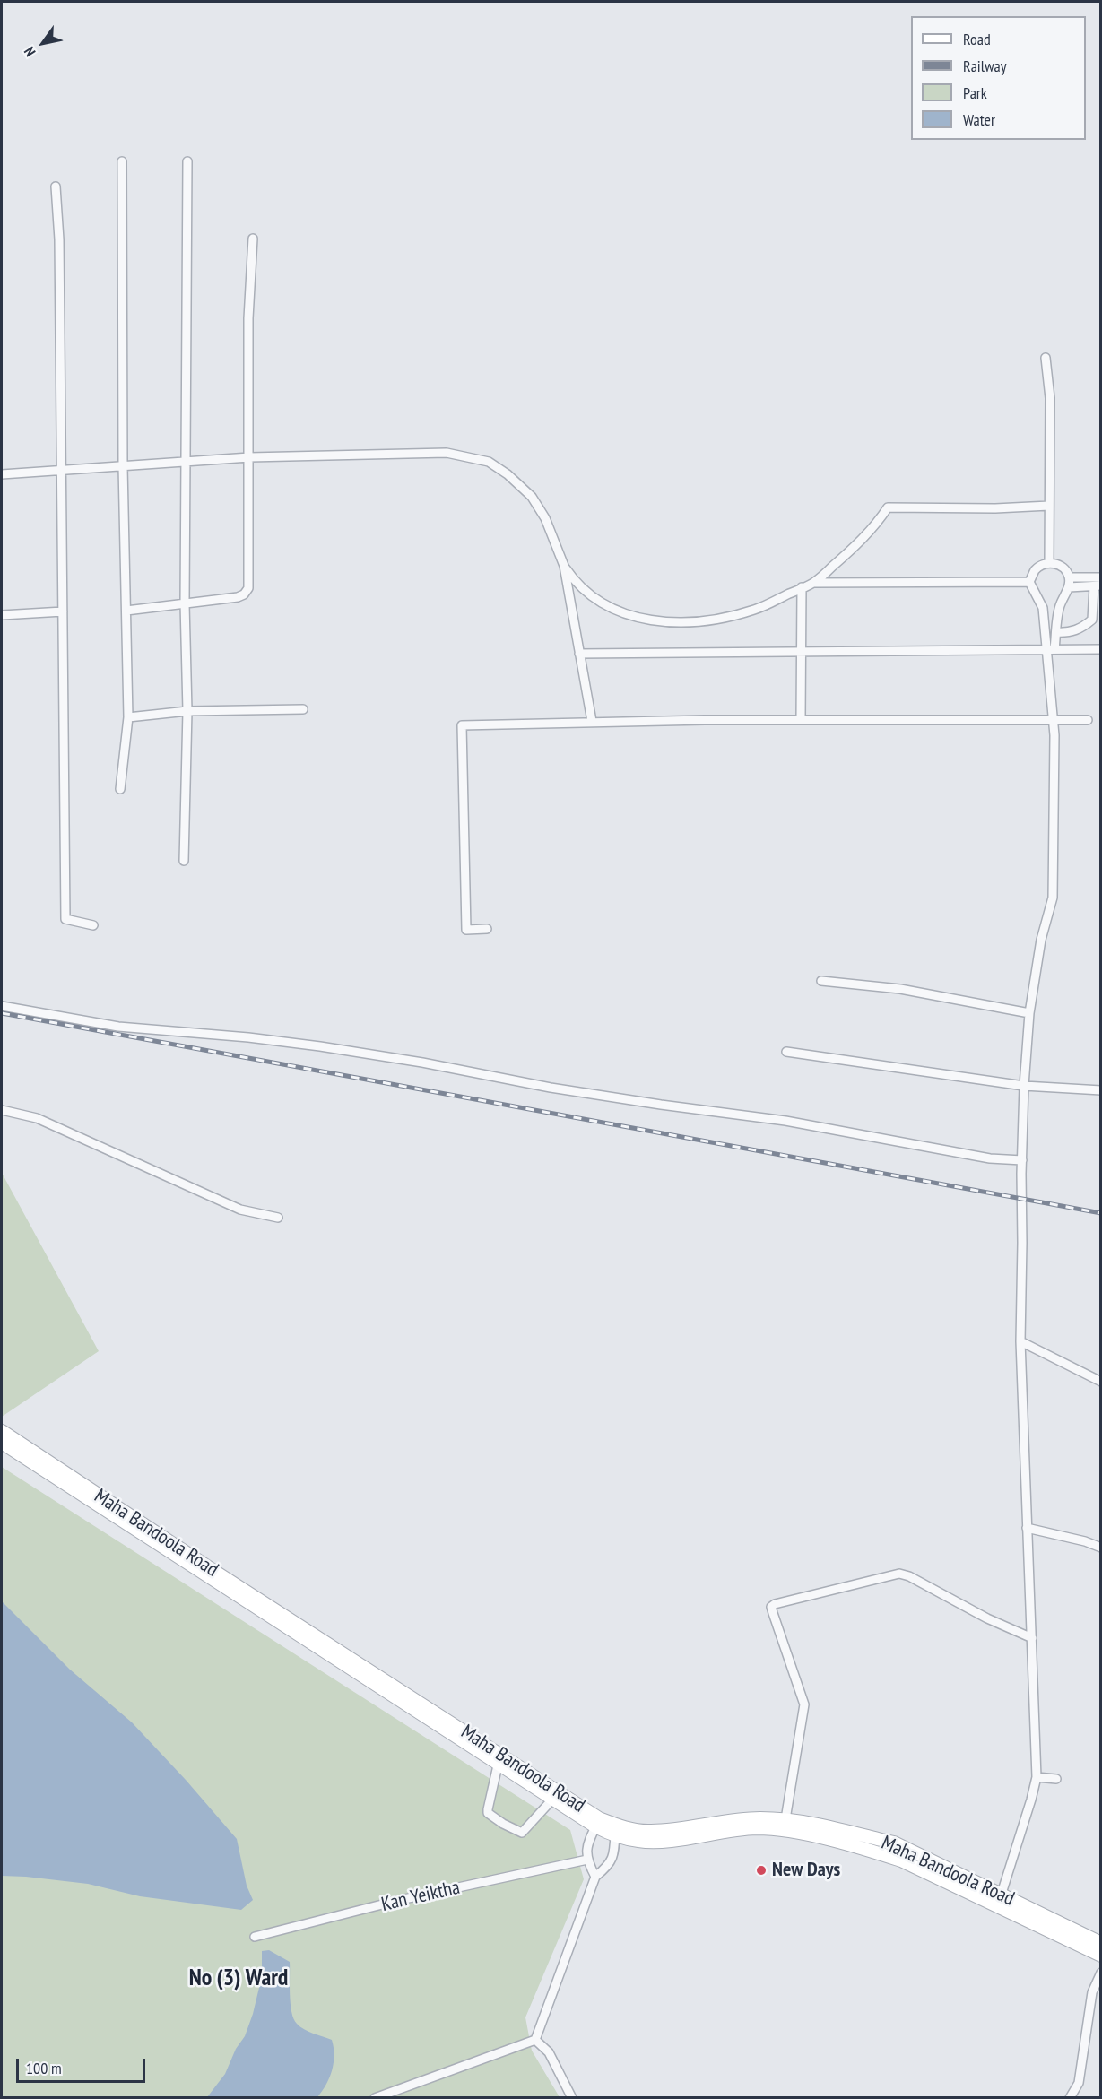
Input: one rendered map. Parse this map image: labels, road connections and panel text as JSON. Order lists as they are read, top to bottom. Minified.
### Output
{"streets":{"main road":["Maha Bandoola Road"],"street":["Kan Yeiktha"]},"districts":["No (3) Ward"],"places":["New Days"],"legend":["Road","Railway","Park","Water"],"scale_bar":"100 m","north":"bottom left"}
